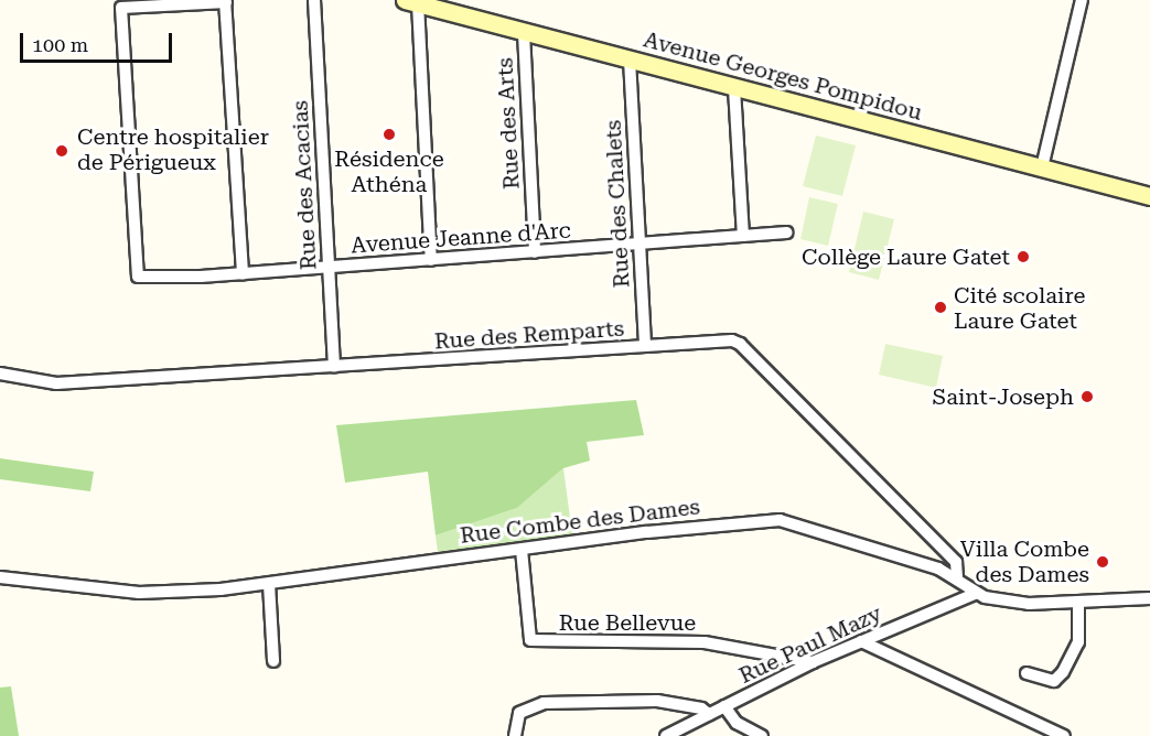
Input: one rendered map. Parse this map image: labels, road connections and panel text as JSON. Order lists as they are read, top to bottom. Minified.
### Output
{"streets":{"main road":["Avenue Georges Pompidou"],"street":["Rue des Arts","Rue des Acacias","Rue des Chalets","Avenue Jeanne d'Arc","Rue des Remparts","Rue Combe des Dames","Rue Bellevue","Rue Paul Mazy"]},"crossings":[["Avenue Georges Pompidou","Rue des Arts"],["Avenue Georges Pompidou","Rue des Chalets"],["Rue des Arts","Avenue Jeanne d'Arc"],["Rue des Acacias","Avenue Jeanne d'Arc"],["Rue des Acacias","Rue des Remparts"],["Rue des Chalets","Avenue Jeanne d'Arc"],["Rue des Chalets","Rue des Remparts"],["Rue des Remparts","Rue Combe des Dames"],["Rue Combe des Dames","Rue Bellevue"],["Rue Combe des Dames","Rue Paul Mazy"],["Rue Bellevue","Rue Paul Mazy"]],"places":["Résidence Athéna","Centre hospitalier de Périgueux","Collège Laure Gatet","Cité scolaire Laure Gatet","Saint-Joseph","Villa Combe des Dames"],"scale_bar":"100 m"}
